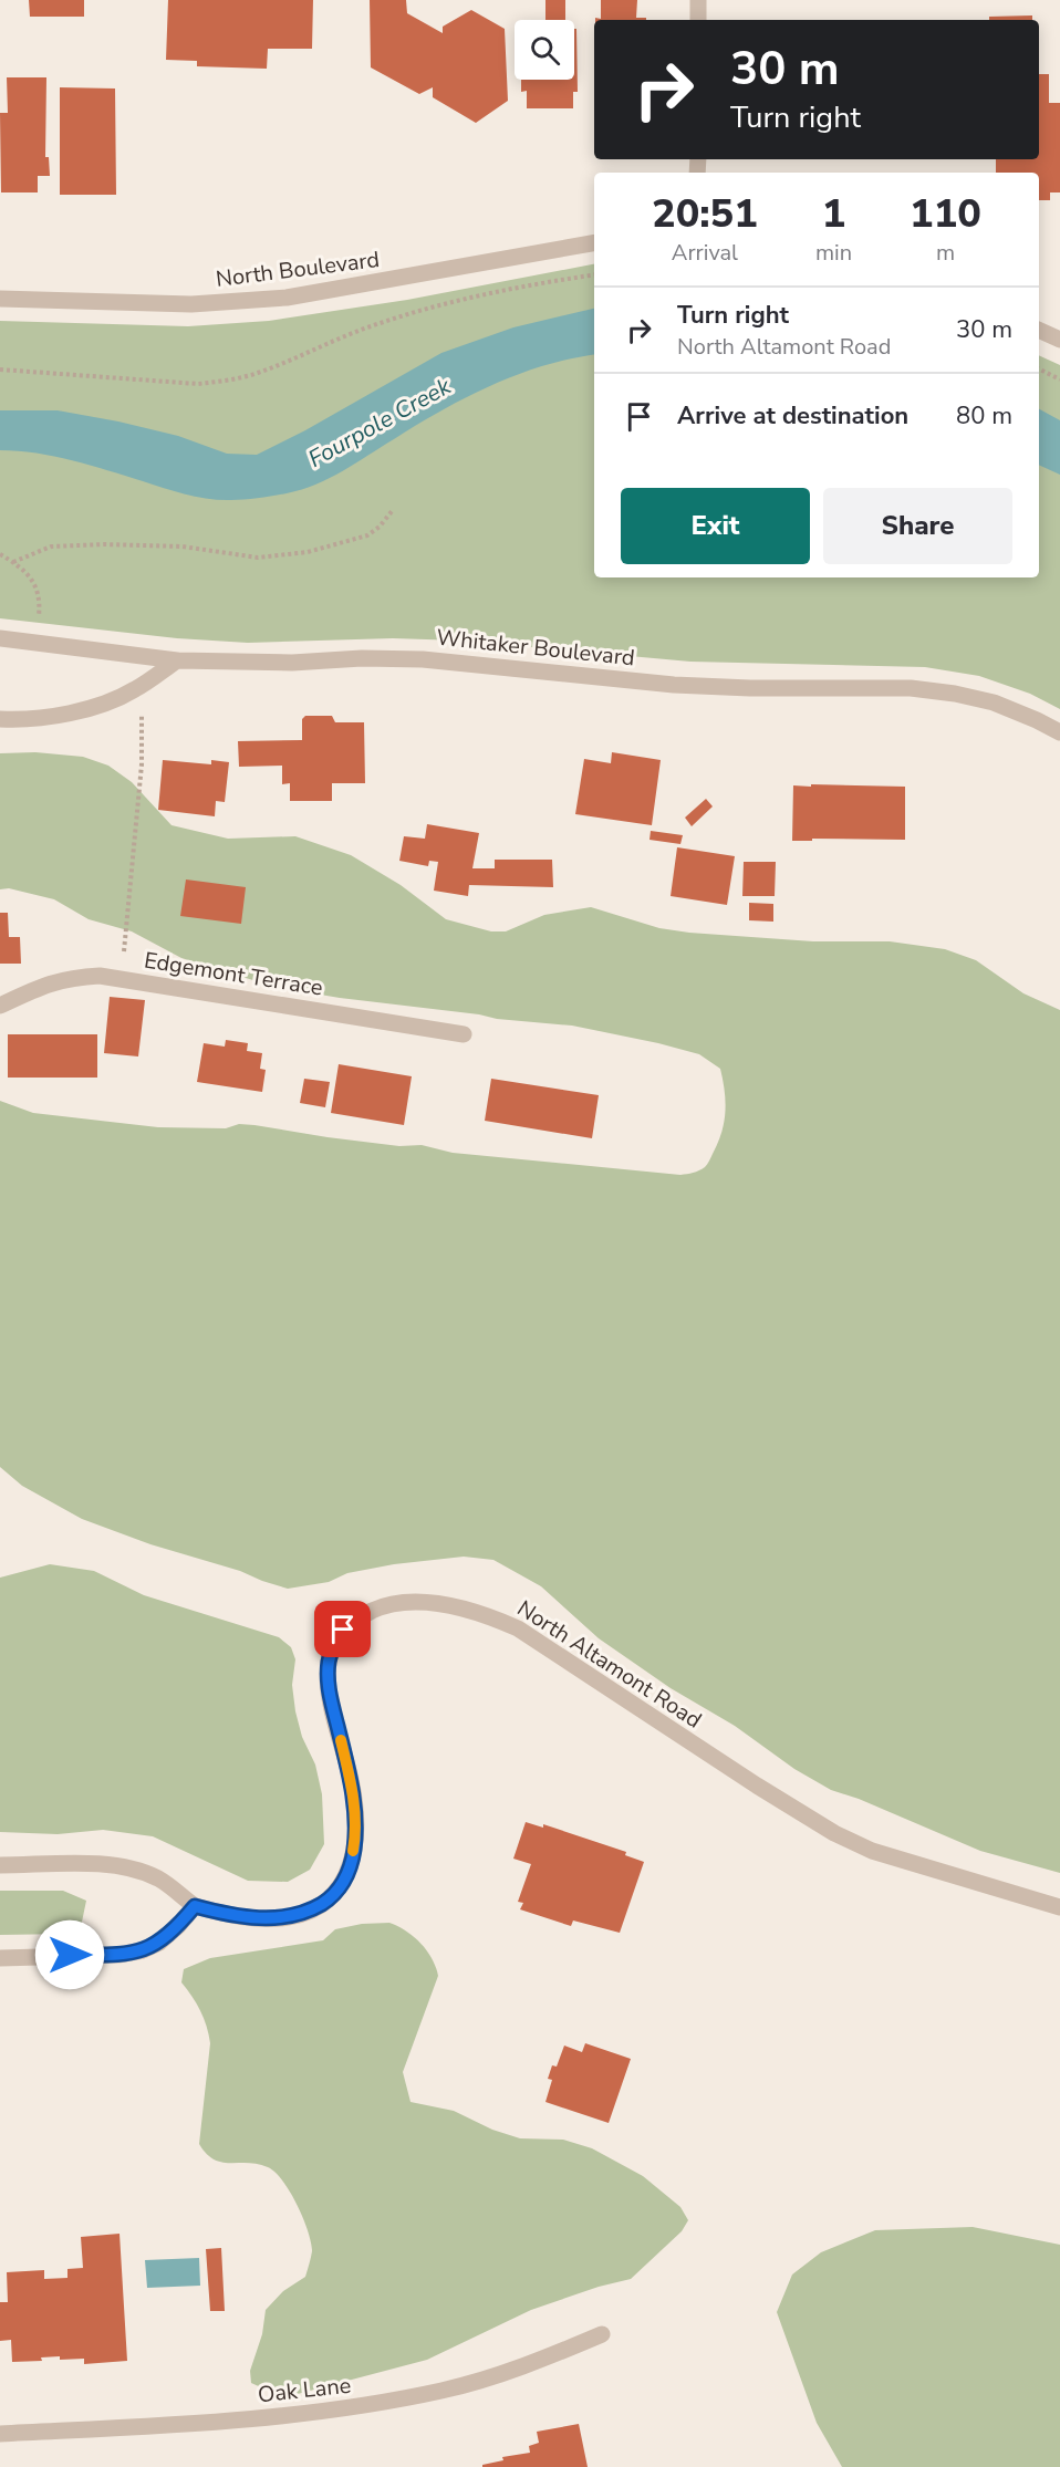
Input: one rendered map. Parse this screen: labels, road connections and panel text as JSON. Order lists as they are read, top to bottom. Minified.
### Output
{"streets":{"street":["North Boulevard","Whitaker Boulevard","Edgemont Terrace","North Altamont Road","Oak Lane"]},"water":["Fourpole Creek"],"page":{"turn":["30 m","Turn right"],"eta":["20:51","Arrival","1","min","110","m"],"list":[{"name":"Turn right","note":"North Altamont Road","value":"30 m"},{"name":"Arrive at destination","value":"80 m"}],"buttons":["Exit","Share"]}}
